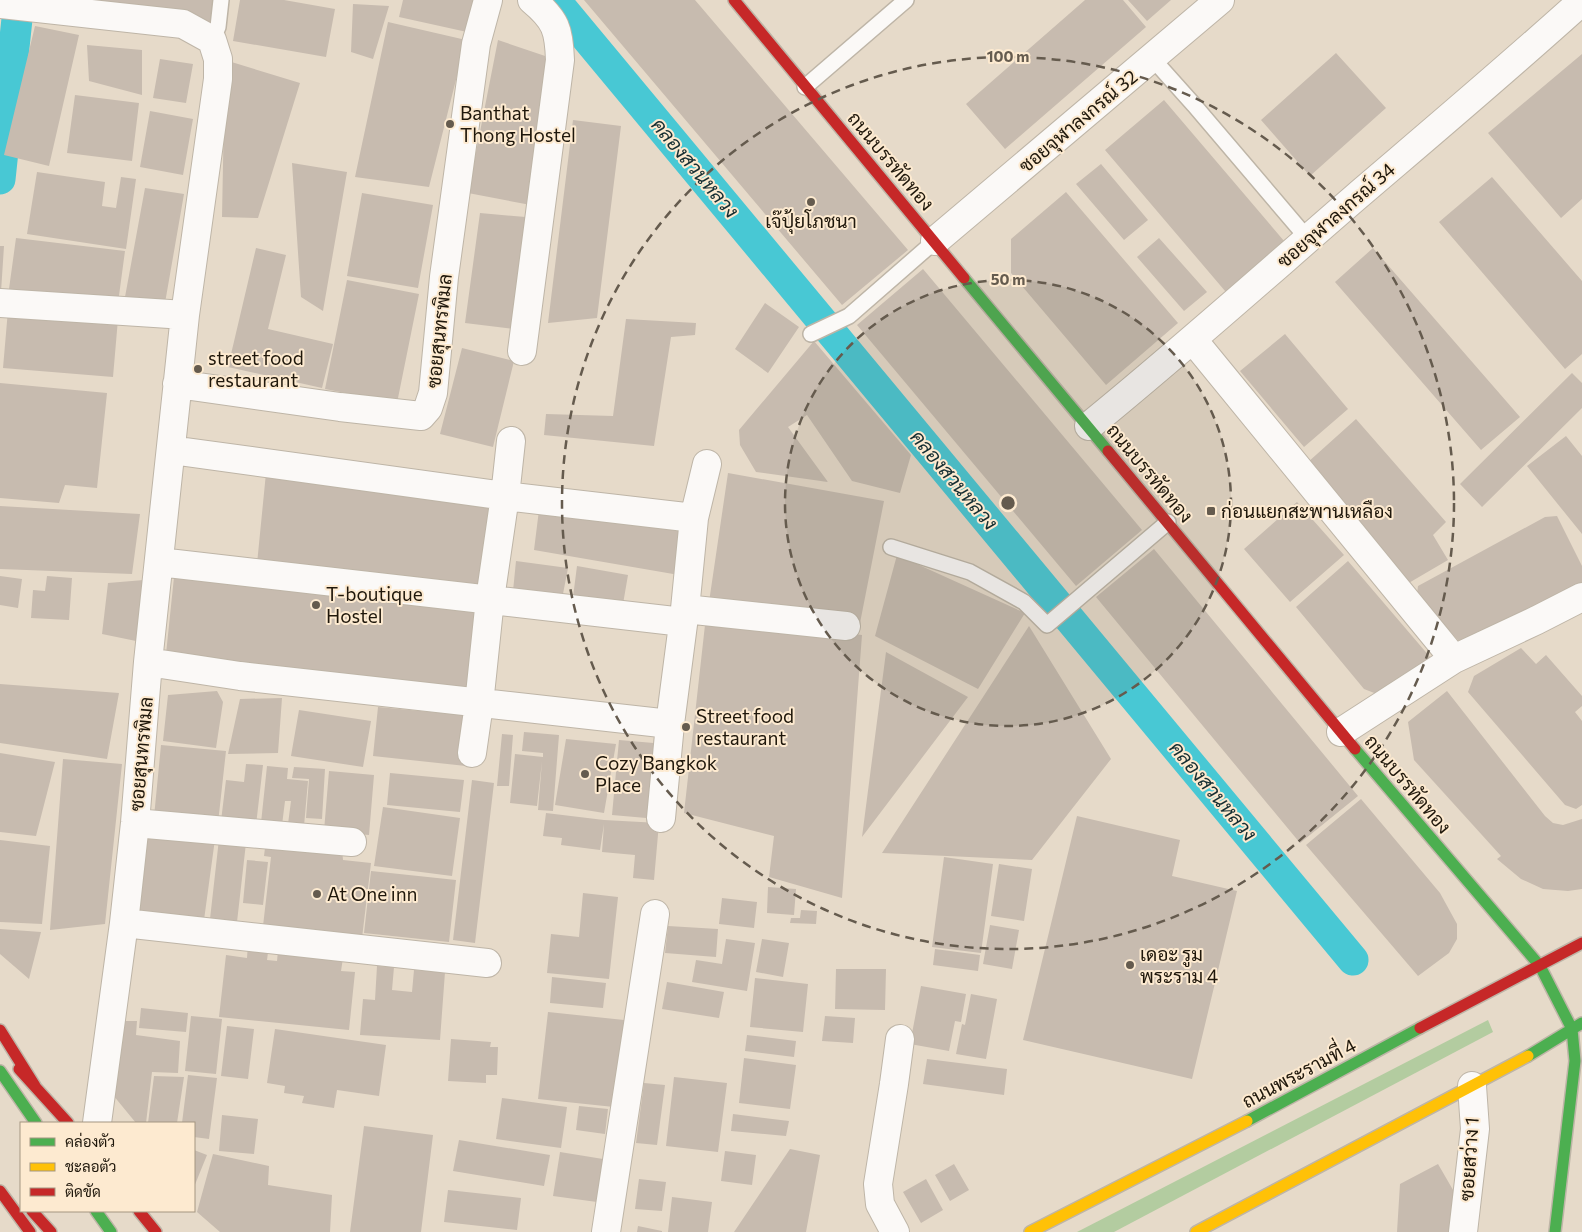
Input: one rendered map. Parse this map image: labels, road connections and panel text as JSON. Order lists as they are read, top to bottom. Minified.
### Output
{"streets":{"main road":["ถนนบรรทัดทอง","ถนนพระรามที่ 4"],"street":["ซอยจุฬาลงกรณ์ 32","ซอยจุฬาลงกรณ์ 34","ซอยสุนทรพิมล","ซอยสว่าง 1"]},"crossings":[["ซอยจุฬาลงกรณ์ 32","ถนนบรรทัดทอง"],["ถนนบรรทัดทอง","ซอยจุฬาลงกรณ์ 34"],["ถนนบรรทัดทอง","ถนนพระรามที่ 4"]],"water":["คลองสวนหลวง"],"places":{"other":["Banthat Thong Hostel","เจ๊ปุ้ยโภชนา","street food restaurant","T-boutique Hostel","Street food restaurant","Cozy Bangkok Place","At One inn","เดอะ รูม พระราม 4"],"transit":["ก่อนแยกสะพานเหลือง"]},"legend":["คล่องตัว","ชะลอตัว","ติดขัด"],"rings":["100 m","50 m"]}
